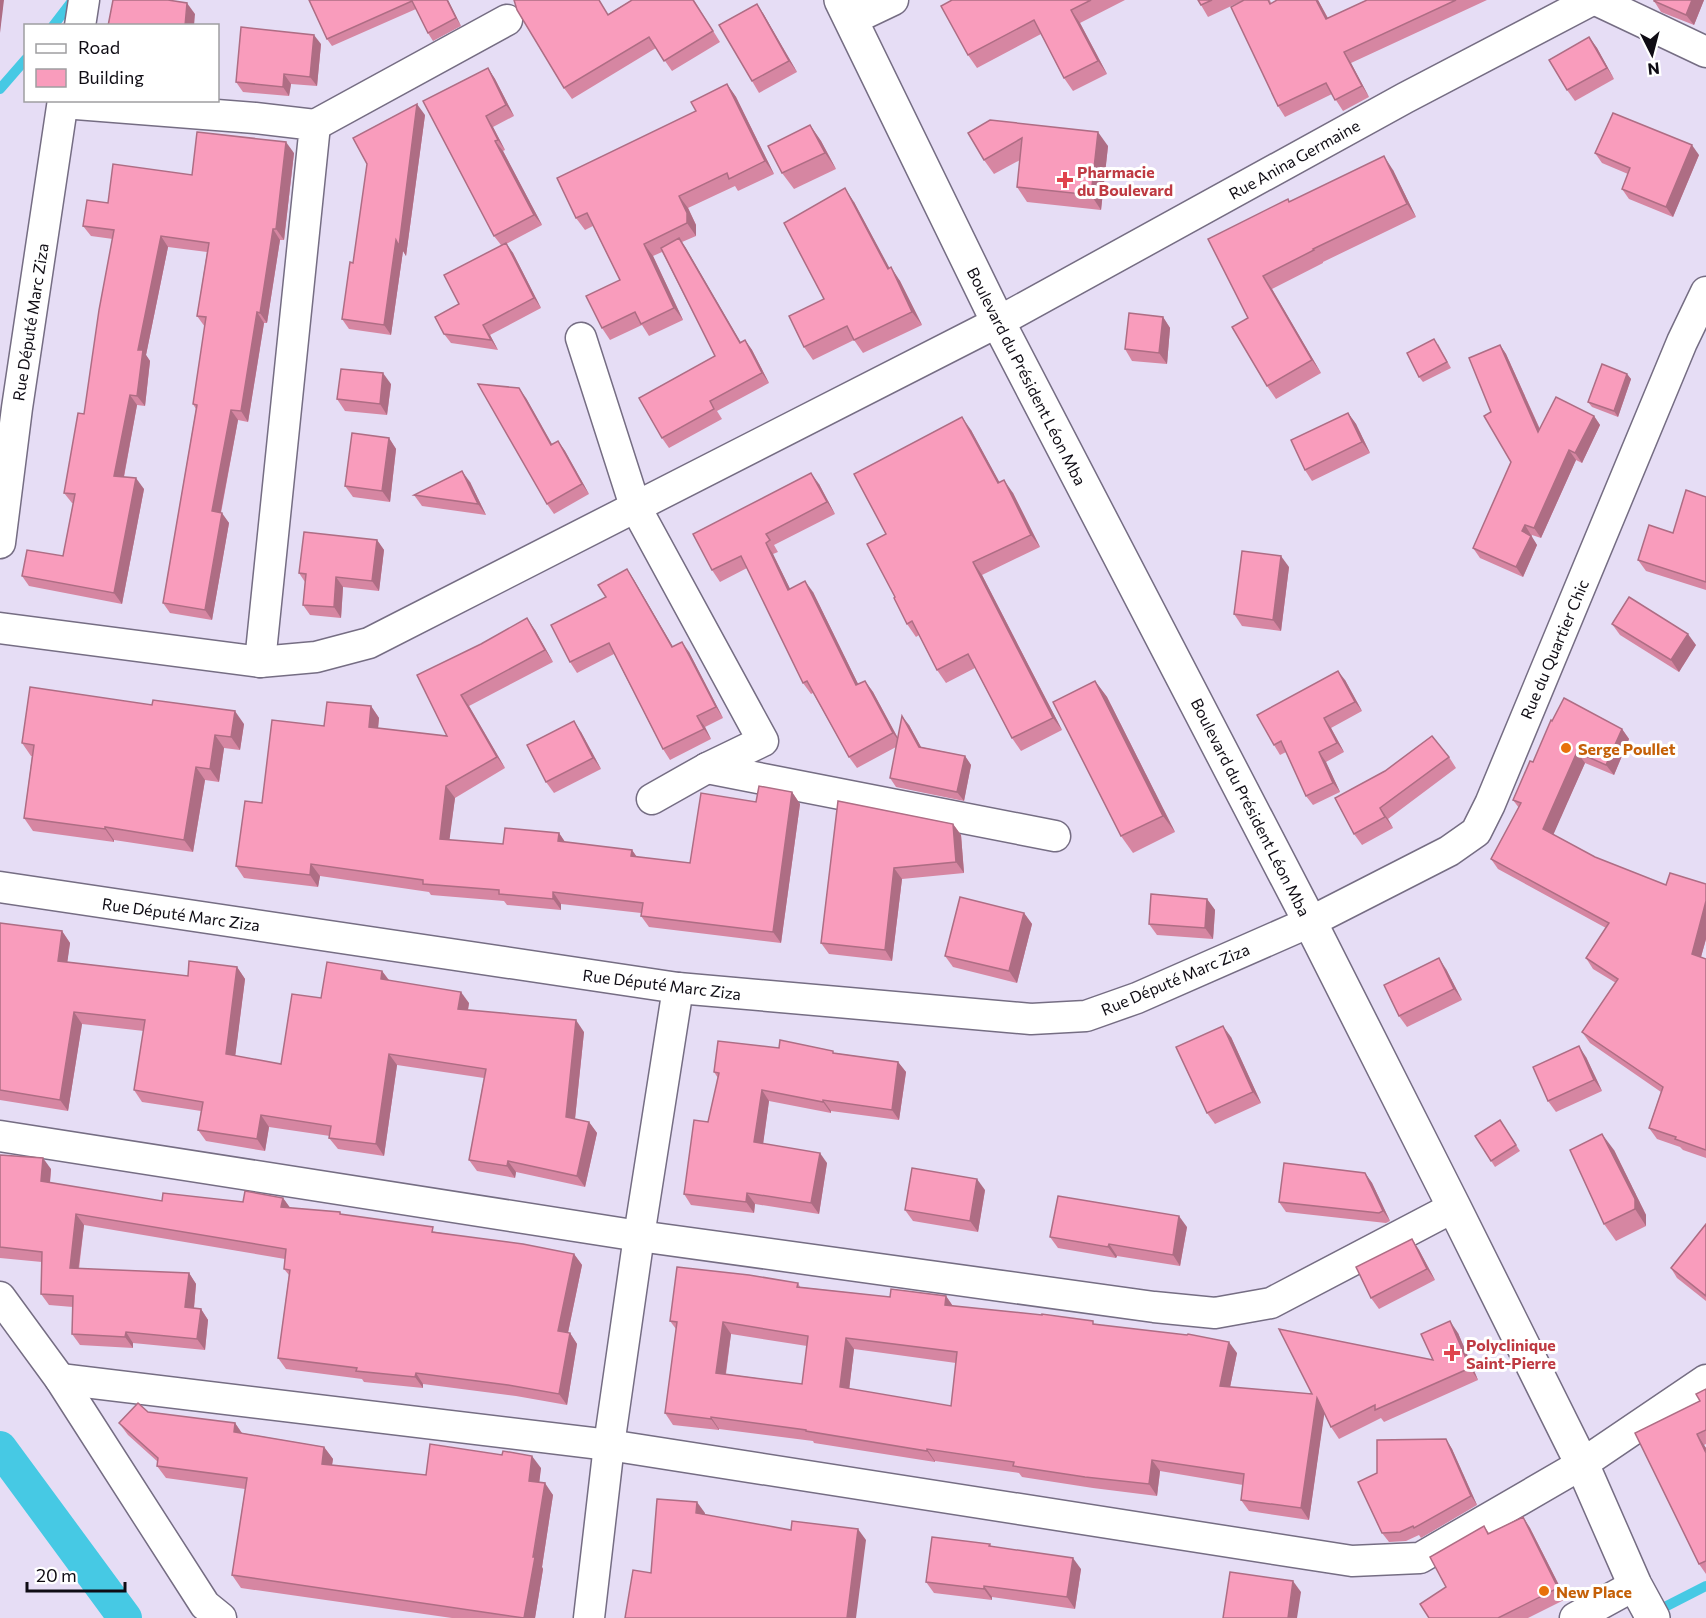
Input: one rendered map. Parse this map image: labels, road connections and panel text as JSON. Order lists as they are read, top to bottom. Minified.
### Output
{"streets":{"street":["Rue Anina Germaine","Rue Député Marc Ziza","Boulevard du Président Léon Mba","Rue du Quartier Chic"]},"crossings":[["Rue Anina Germaine","Boulevard du Président Léon Mba"],["Rue Député Marc Ziza","Boulevard du Président Léon Mba"],["Rue Député Marc Ziza","Rue du Quartier Chic"],["Boulevard du Président Léon Mba","Rue du Quartier Chic"]],"places":{"health":["Pharmacie du Boulevard","Polyclinique Saint-Pierre"],"other":["Serge Poullet","New Place"]},"legend":["Road","Building"],"scale_bar":"20 m","north":"bottom"}
